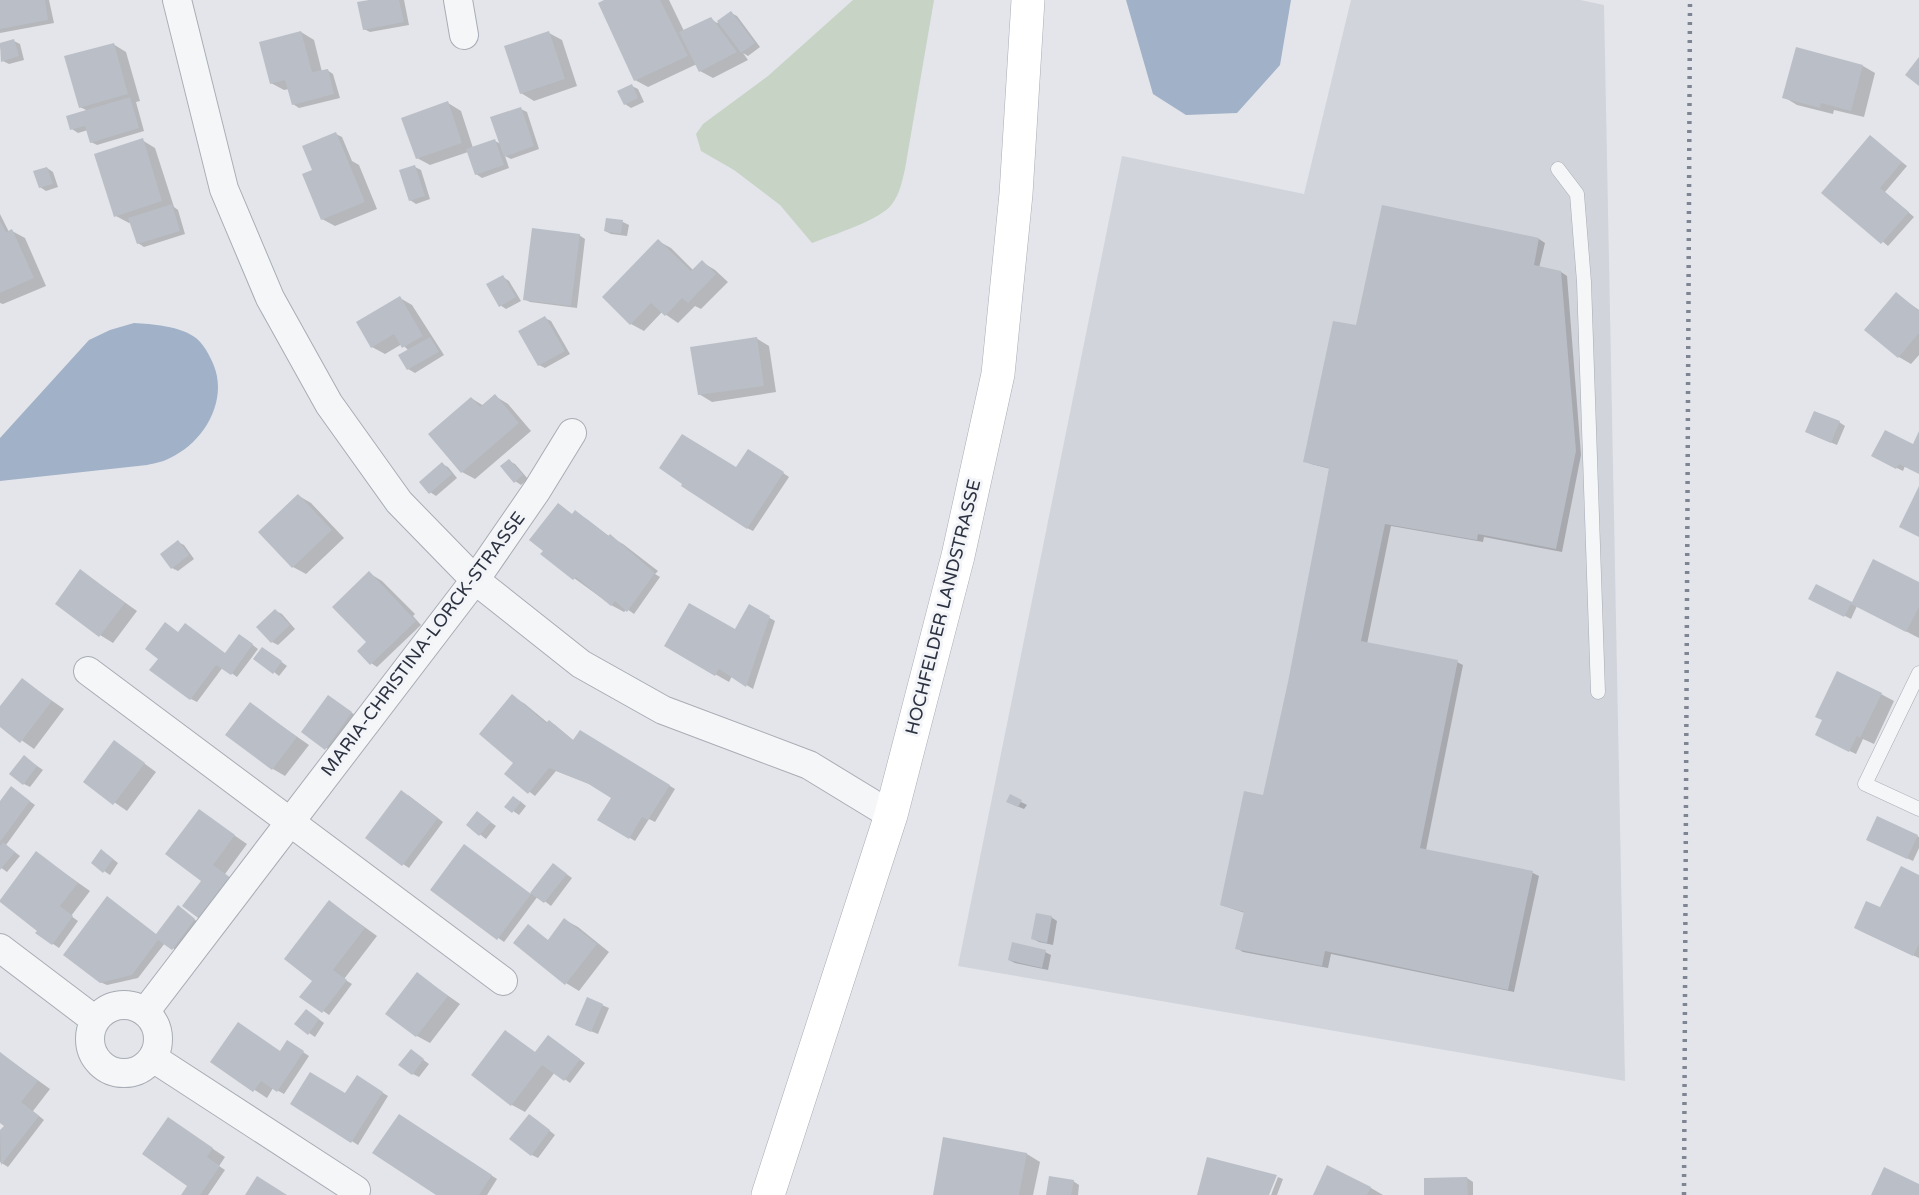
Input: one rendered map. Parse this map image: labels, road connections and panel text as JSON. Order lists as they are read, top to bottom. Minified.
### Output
{"streets":{"main road":["HOCHFELDER LANDSTRASSE"],"street":["MARIA-CHRISTINA-LORCK-STRASSE"]}}
